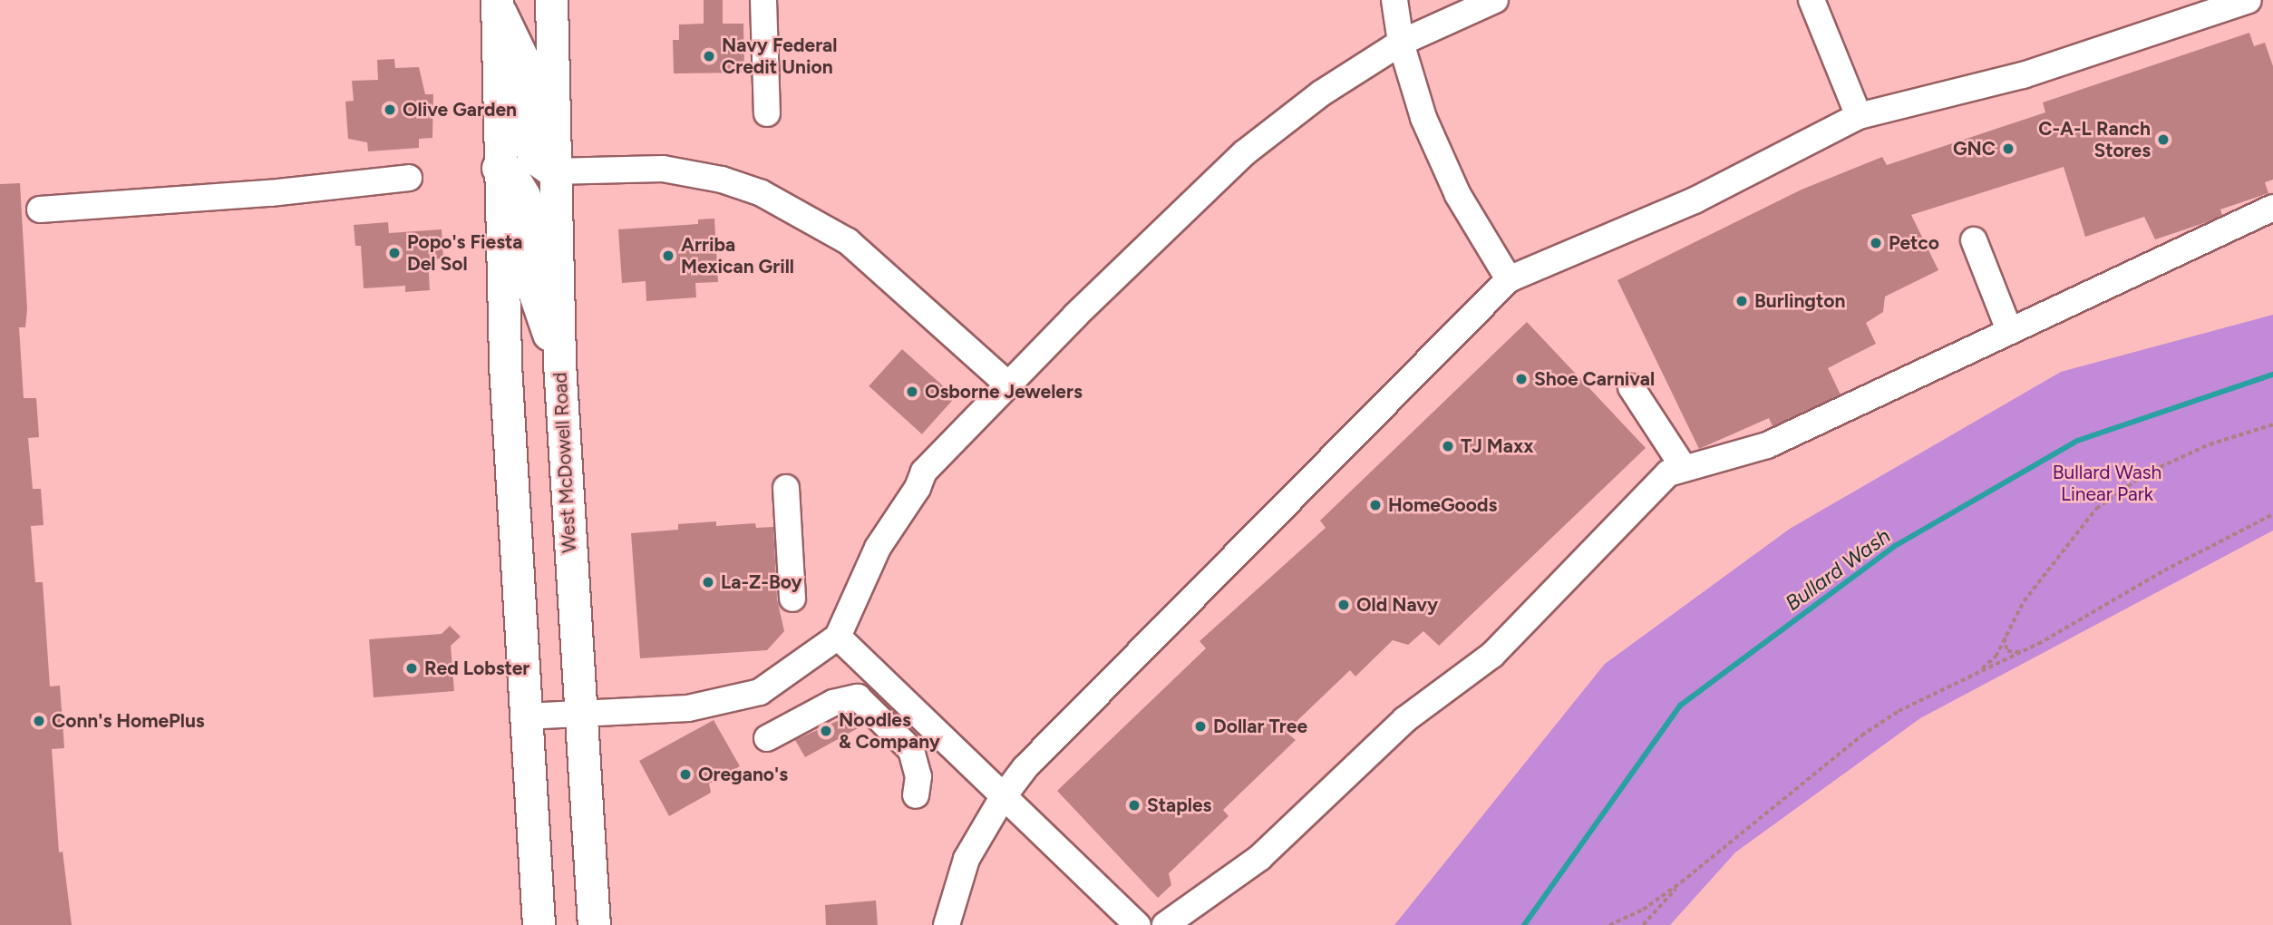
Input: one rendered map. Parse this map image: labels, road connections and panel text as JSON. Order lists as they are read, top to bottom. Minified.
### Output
{"streets":{"main road":["West McDowell Road"]},"water":["Bullard Wash"],"parks":["Bullard Wash Linear Park"],"places":["Navy Federal Credit Union","Olive Garden","C-A-L Ranch Stores","GNC","Petco","Popo's Fiesta Del Sol","Arriba Mexican Grill","Burlington","Shoe Carnival","Osborne Jewelers","TJ Maxx","HomeGoods","La-Z-Boy","Old Navy","Red Lobster","Conn's HomePlus","Dollar Tree","Noodles & Company","Oregano's","Staples"]}
